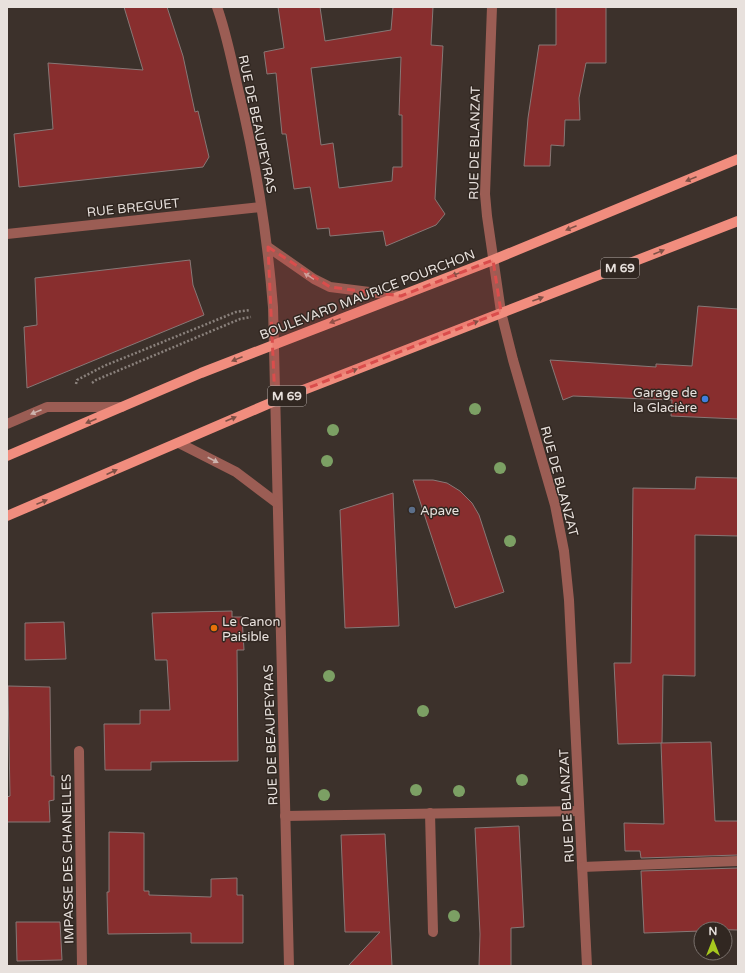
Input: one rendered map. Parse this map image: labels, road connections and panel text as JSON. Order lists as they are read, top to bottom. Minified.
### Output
{"streets":{"main road":["M 69","BOULEVARD MAURICE POURCHON"],"street":["RUE DE BEAUPEYRAS","RUE DE BLANZAT","RUE BREGUET","IMPASSE DES CHANELLES"]},"crossings":[["RUE DE BEAUPEYRAS","RUE BREGUET"],["RUE DE BEAUPEYRAS","M 69"],["RUE DE BEAUPEYRAS","BOULEVARD MAURICE POURCHON"],["RUE DE BLANZAT","M 69"],["RUE DE BLANZAT","BOULEVARD MAURICE POURCHON"]],"places":["Garage de la Glacière","Apave","Le Canon Paisible"],"north":"top"}
